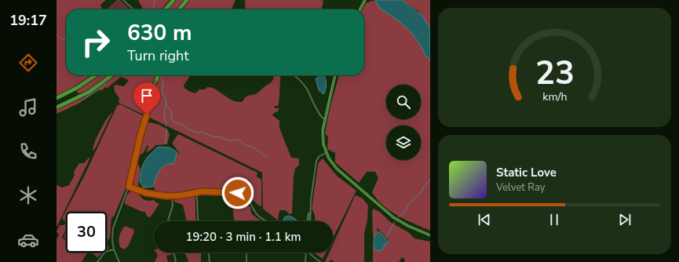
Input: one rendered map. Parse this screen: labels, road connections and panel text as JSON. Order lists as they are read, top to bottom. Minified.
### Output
{"page":{"tabs":"19:17","turn":["630 m","Turn right"],"song":["Static Love","Velvet Ray"],"limit":"30","trip":"19:20 · 3 min · 1.1 km","gauge":["23","km/h"]}}
